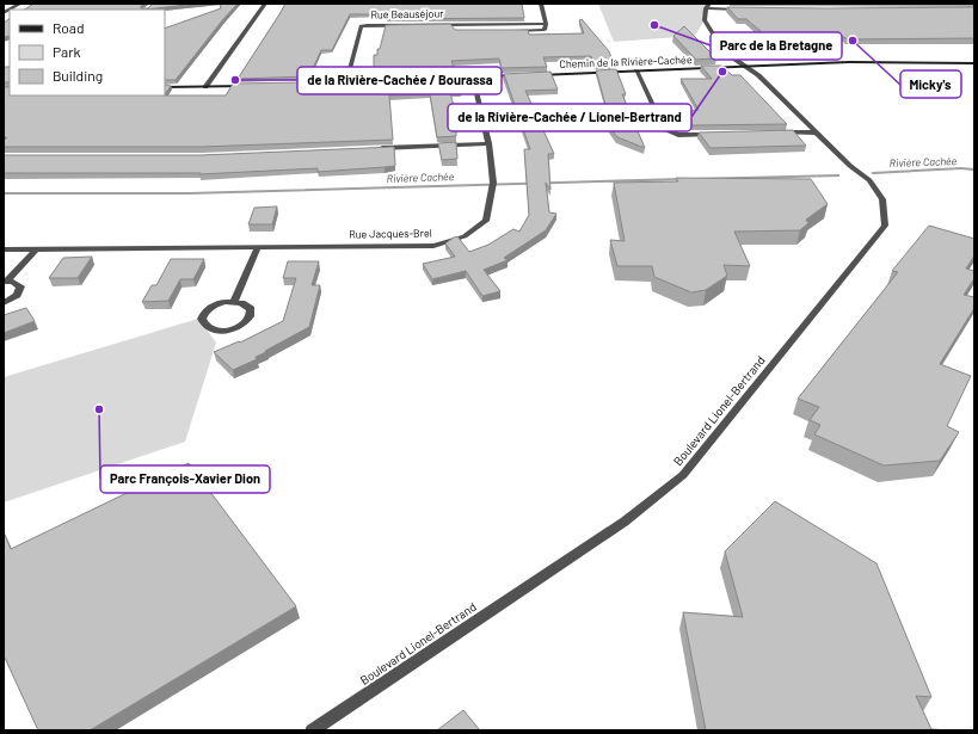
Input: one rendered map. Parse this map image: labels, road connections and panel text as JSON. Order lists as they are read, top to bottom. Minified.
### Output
{"streets":{"street":["Rue Beauséjour","Chemin de la Rivière-Cachée","Rue Jacques-Brel","Boulevard Lionel-Bertrand"]},"crossings":[["Chemin de la Rivière-Cachée","Boulevard Lionel-Bertrand"]],"water":["Rivière Cachée"],"places":["Parc de la Bretagne","Micky's","de la Rivière-Cachée / Lionel-Bertrand","de la Rivière-Cachée / Bourassa","Parc François-Xavier Dion"],"legend":["Road","Park","Building"]}
